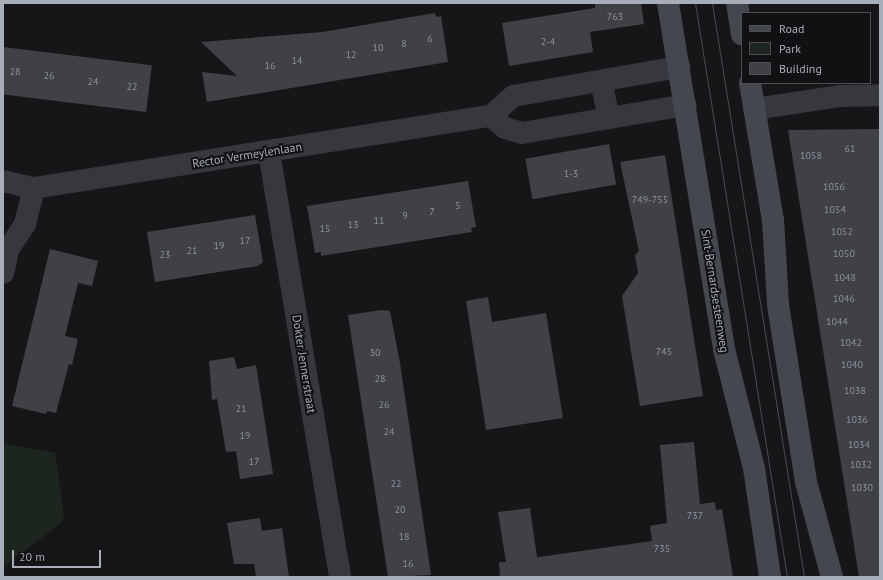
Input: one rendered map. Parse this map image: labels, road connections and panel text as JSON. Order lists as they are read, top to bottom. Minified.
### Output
{"streets":{"main road":["Sint-Bernardsesteenweg"],"street":["Rector Vermeylenlaan","Dokter Jennerstraat"]},"crossings":[["Rector Vermeylenlaan","Dokter Jennerstraat"]],"house_numbers":["763","6","2-4","8","10","12","14","16","28","26","24","22","61","1058","1-3","1056","749-755","5","1054","7","9","11","13","15","1052","17","19","21","1050","23","1048","1046","1044","1042","745","30","1040","28","1038","26","21","1036","24","19","1034","17","1032","22","1030","20","737","18","735","16"],"legend":["Road","Park","Building"],"scale_bar":"20 m"}
